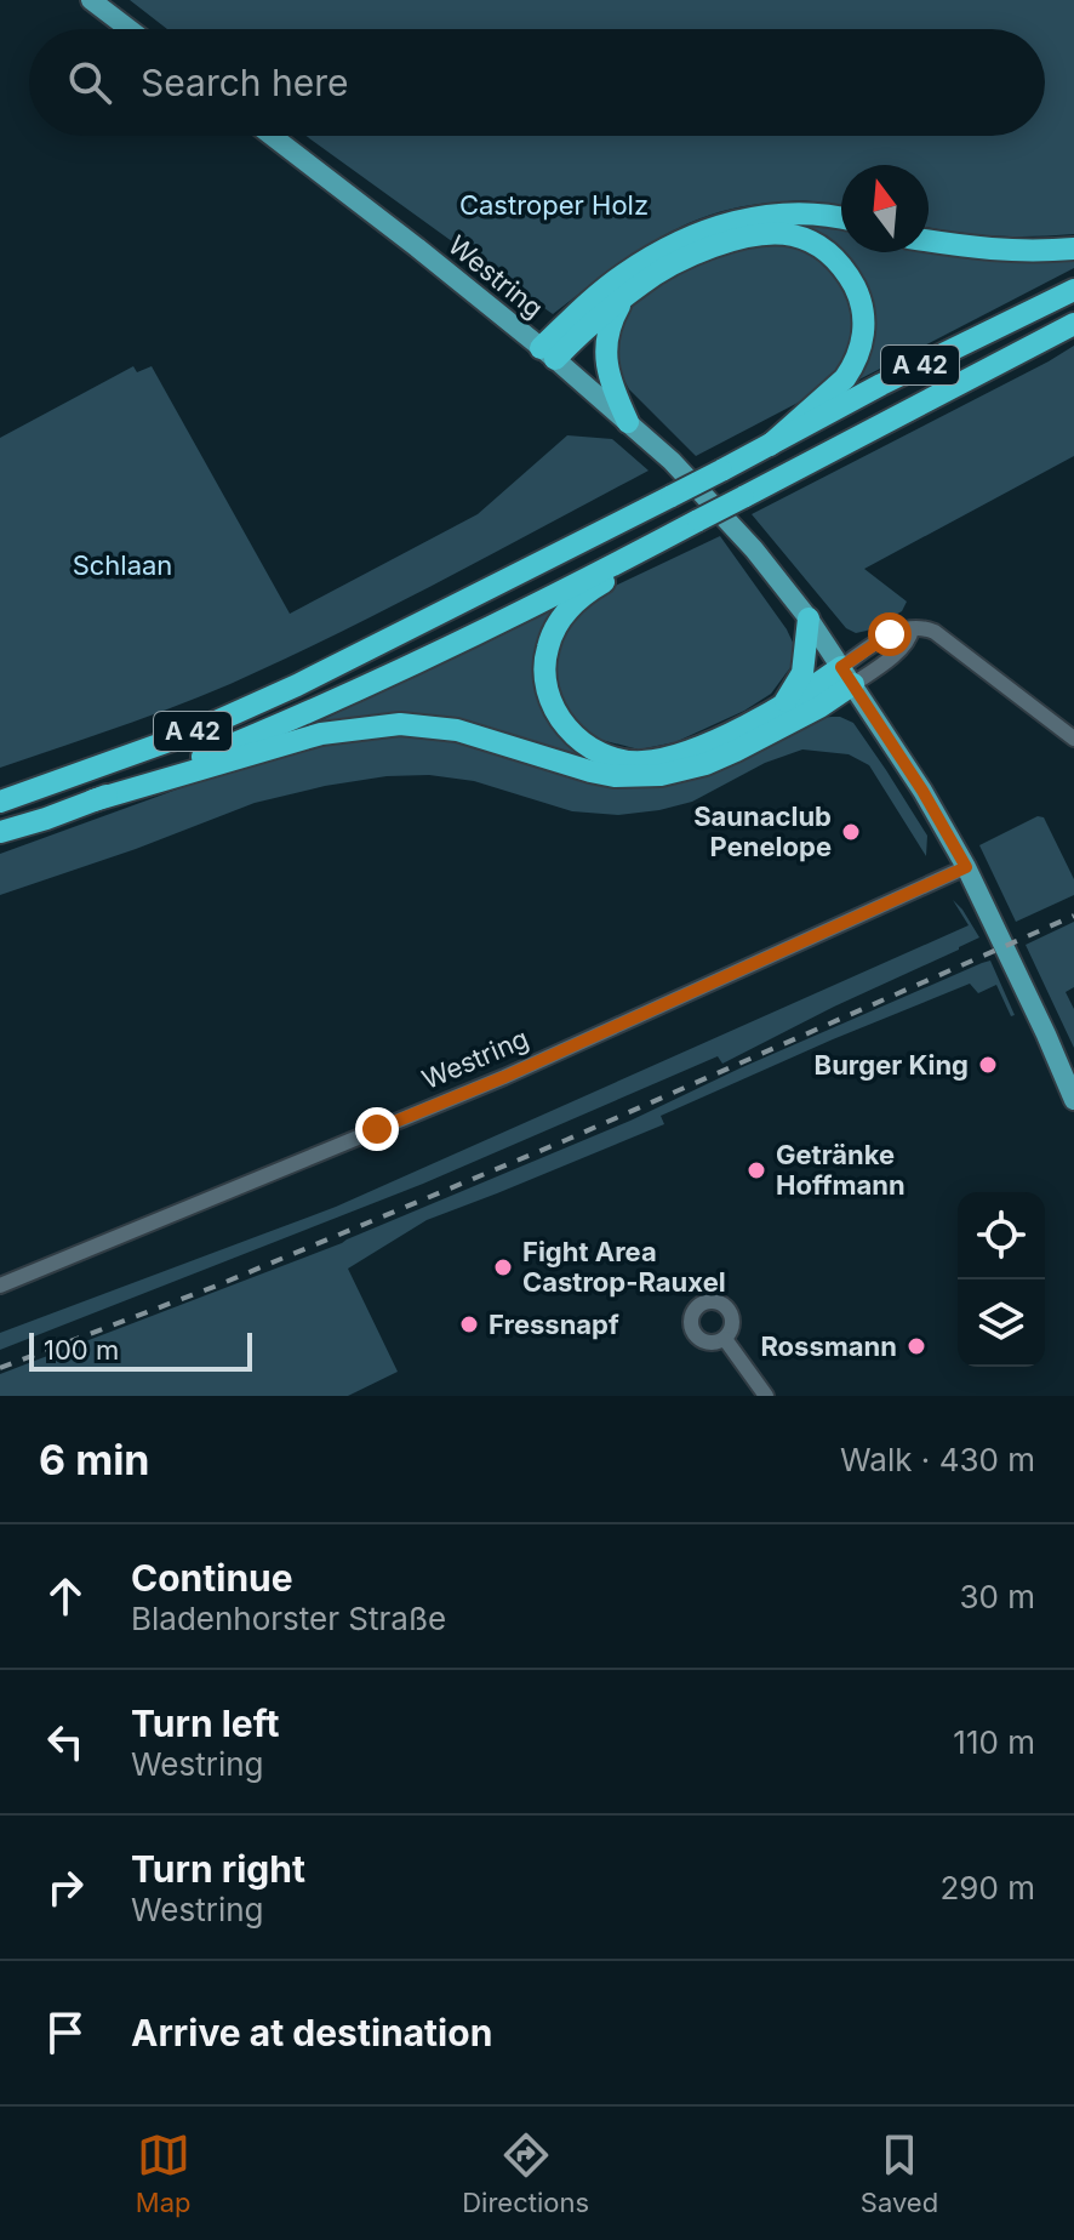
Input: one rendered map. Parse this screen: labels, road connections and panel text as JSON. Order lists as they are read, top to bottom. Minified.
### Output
{"streets":{"highway":["A 42"],"main road":["Westring"]},"parks":["Castroper Holz","Schlaan"],"places":["Saunaclub Penelope","Burger King","Getränke Hoffmann","Fight Area Castrop-Rauxel","Fressnapf","Rossmann"],"scale_bar":"100 m","north":"top","page":{"search":"Search here","scale":"100 m","heading":["6 min","Walk · 430 m"],"list":[["Continue","Bladenhorster Straße","30 m"],["Turn left","Westring","110 m"],["Turn right","Westring","290 m"],"Arrive at destination"],"nav":["Map","Directions","Saved"]}}
